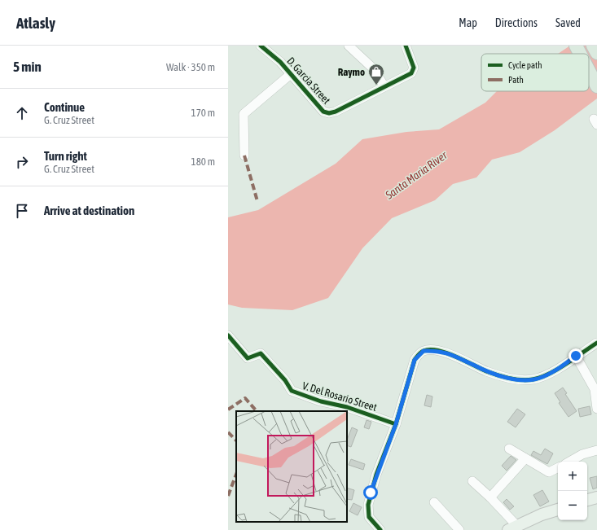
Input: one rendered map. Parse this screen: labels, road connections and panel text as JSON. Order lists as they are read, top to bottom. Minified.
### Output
{"streets":{"street":["D. Garcia Street","V. Del Rosario Street"]},"water":["Santa Maria River"],"places":{"shop":["Raymo"]},"legend":["Cycle path","Path"],"page":{"header":"Atlasly","nav":["Map","Directions","Saved"],"heading":["5 min","Walk · 350 m"],"list":[["Continue","G. Cruz Street","170 m"],["Turn right","G. Cruz Street","180 m"],"Arrive at destination"],"map_buttons":["+","−"]}}
